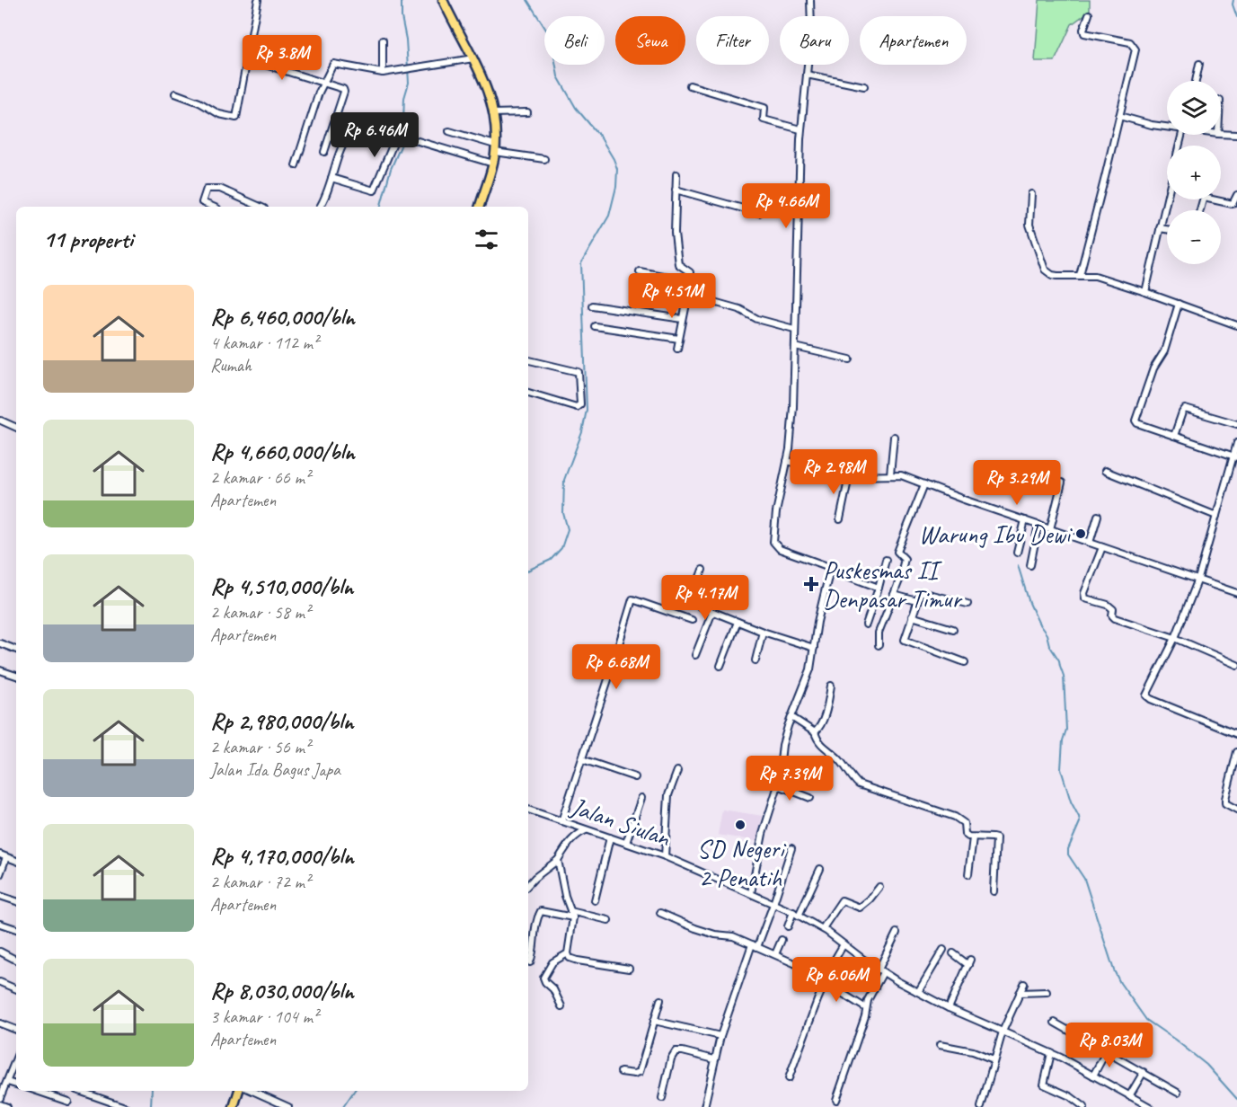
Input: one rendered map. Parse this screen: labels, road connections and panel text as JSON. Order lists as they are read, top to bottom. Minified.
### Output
{"streets":{"street":["Jalan Siulan"]},"places":{"other":["Warung Ibu Dewi","SD Negeri 2 Penatih"],"health":["Puskesmas II Denpasar Timur"]},"page":{"chip":["Beli","Sewa","Filter","Baru","Apartemen"],"price":["Rp 3.8M","Rp 6.46M","Rp 4.66M","Rp 4.51M","Rp 2.98M","Rp 3.29M","Rp 4.17M","Rp 6.68M","Rp 7.39M","Rp 6.06M","Rp 8.03M"],"map_buttons":["+","−"],"heading":"11 properti","list":[{"name":"Rp 6,460,000/bln","note":"4 kamar · 112 m² · Rumah"},{"name":"Rp 4,660,000/bln","note":"2 kamar · 66 m² · Apartemen"},{"name":"Rp 4,510,000/bln","note":"2 kamar · 58 m² · Apartemen"},{"name":"Rp 2,980,000/bln","note":"2 kamar · 56 m² · Jalan Ida Bagus Japa"},{"name":"Rp 4,170,000/bln","note":"2 kamar · 72 m² · Apartemen"},{"name":"Rp 8,030,000/bln","note":"3 kamar · 104 m² · Apartemen"}]}}
